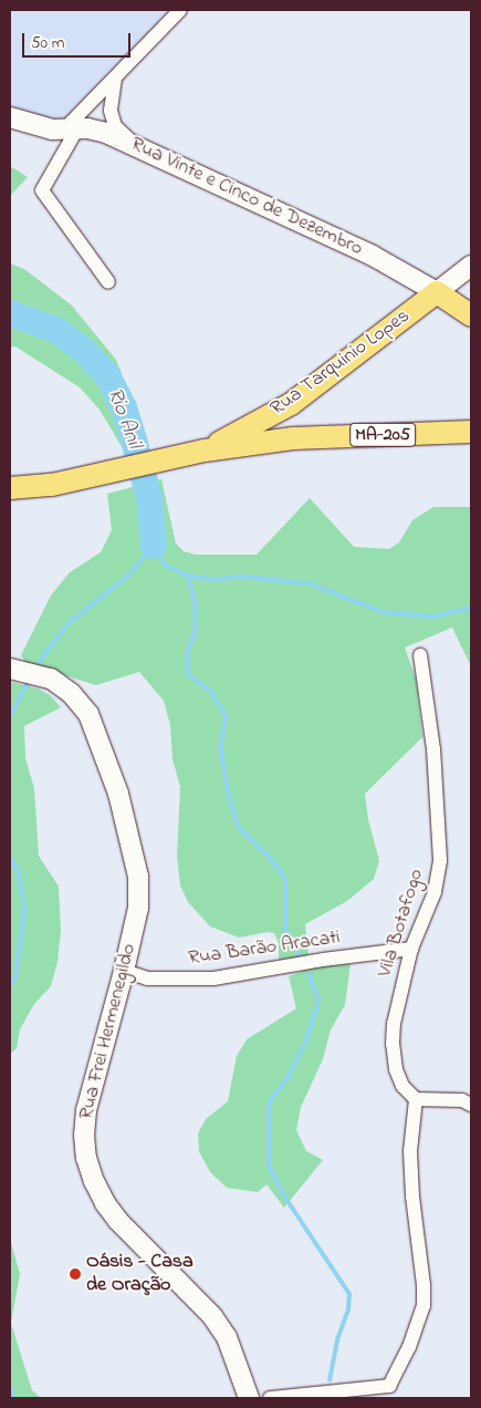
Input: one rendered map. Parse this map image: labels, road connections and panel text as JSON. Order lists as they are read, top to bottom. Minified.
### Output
{"streets":{"main road":["Rua Vinte e Cinco de Dezembro","Rua Tarquinio Lopes","MA-205"],"street":["Vila Botafogo","Rua Barão Aracati","Rua Frei Hermenegildo"]},"crossings":[["Rua Vinte e Cinco de Dezembro","Rua Tarquinio Lopes"],["Rua Tarquinio Lopes","MA-205"],["Vila Botafogo","Rua Barão Aracati"],["Rua Barão Aracati","Rua Frei Hermenegildo"]],"water":["Rio Anil"],"places":["Oásis - Casa de Oração"],"scale_bar":"50 m"}
